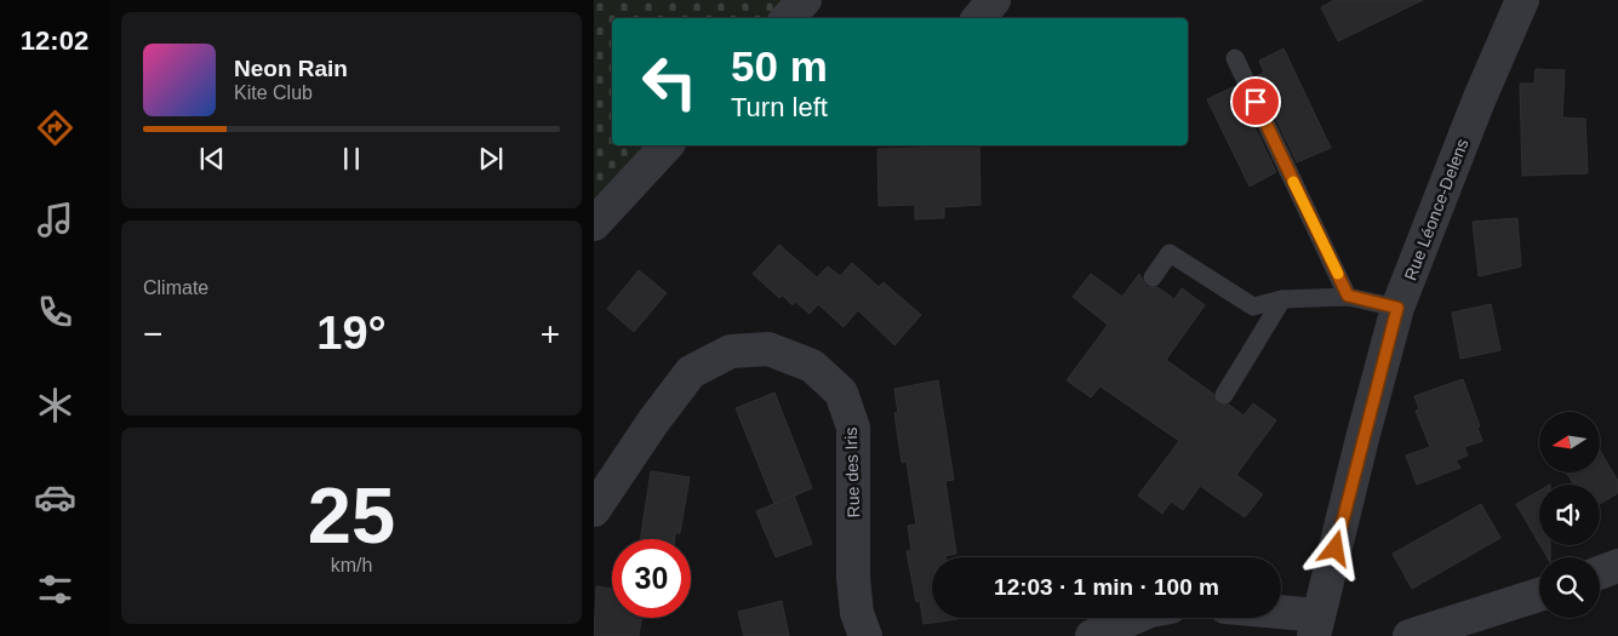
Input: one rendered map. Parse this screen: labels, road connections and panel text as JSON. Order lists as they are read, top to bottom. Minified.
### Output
{"streets":{"street":["Rue Léonce-Delens","Rue des Iris"]},"north":"left","page":{"tabs":"12:02","turn":["50 m","Turn left"],"song":["Neon Rain","Kite Club"],"tile":["Climate",["25","km/h"]],"heat":["−","19°","+"],"limit":"30","trip":"12:03 · 1 min · 100 m"}}
